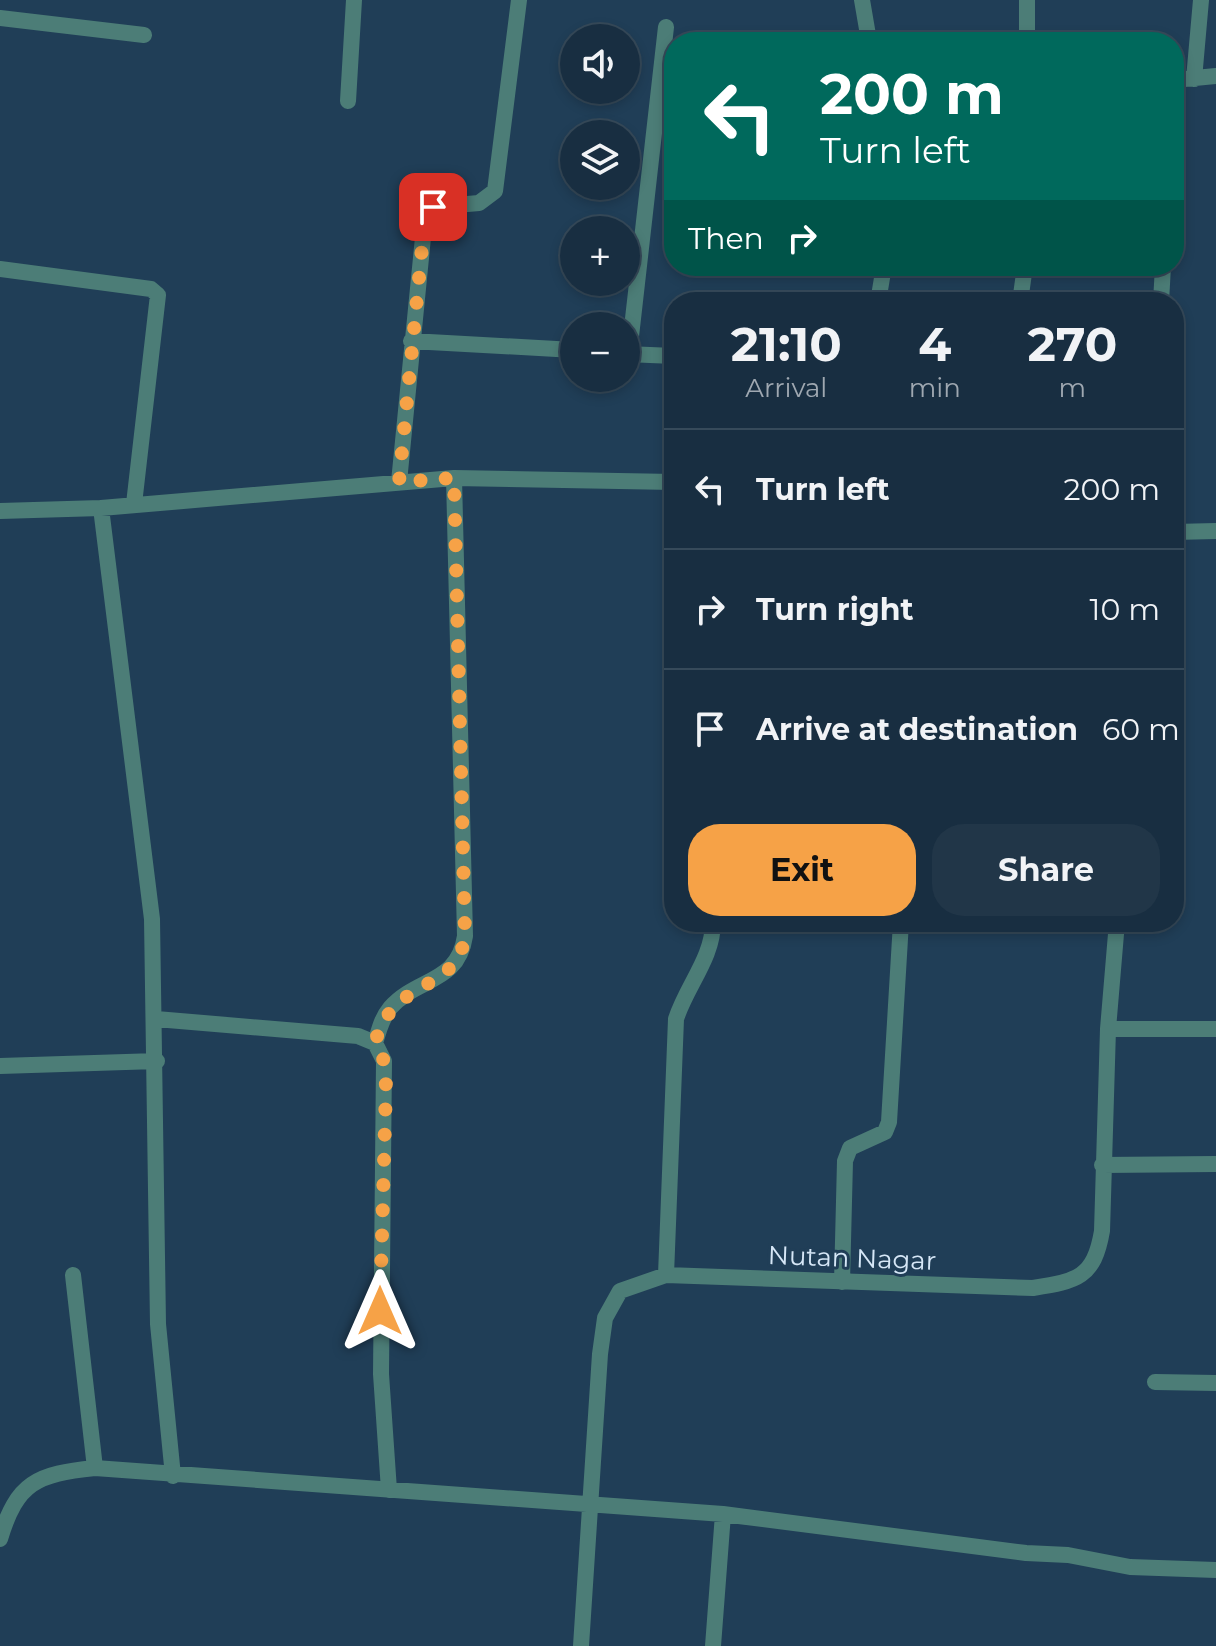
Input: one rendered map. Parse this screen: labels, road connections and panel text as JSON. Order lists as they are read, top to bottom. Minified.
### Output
{"streets":{"street":["Nutan Nagar"]},"page":{"map_buttons":["+","−"],"turn":["200 m","Turn left"],"then":"Then","eta":["21:10","Arrival","4","min","270","m"],"list":[{"name":"Turn left","value":"200 m"},{"name":"Turn right","value":"10 m"},{"name":"Arrive at destination","value":"60 m"}],"buttons":["Exit","Share"]}}
